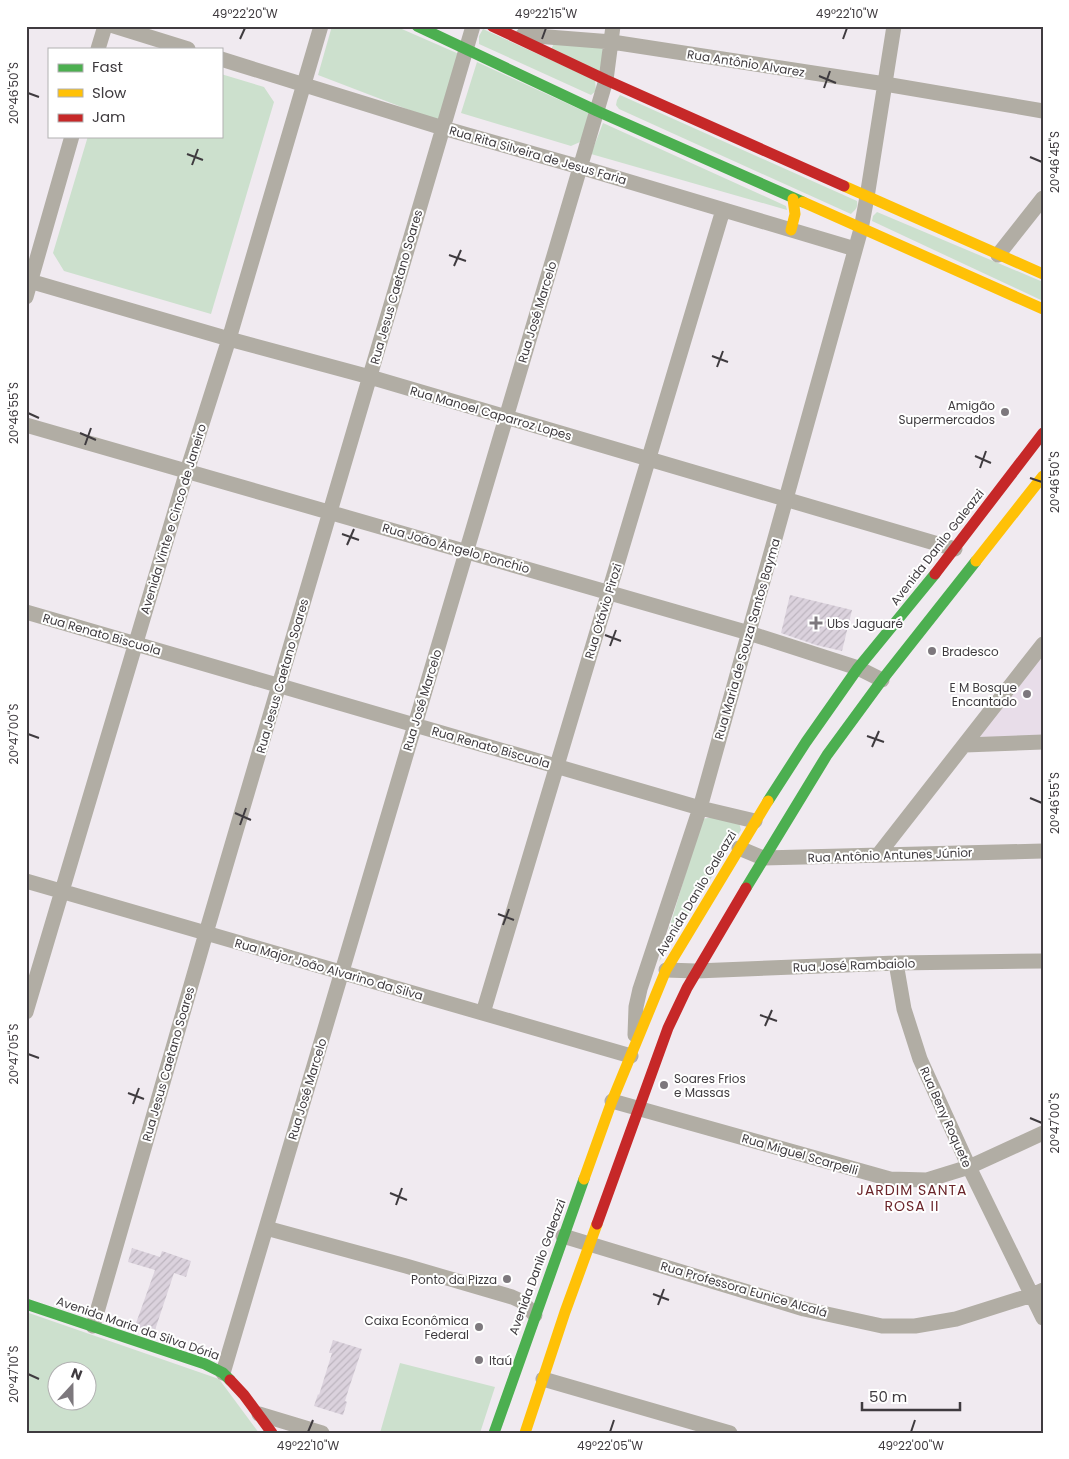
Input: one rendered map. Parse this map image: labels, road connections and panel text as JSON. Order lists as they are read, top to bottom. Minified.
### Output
{"streets":{"main road":["Avenida Danilo Galeazzi","Avenida Maria da Silva Dória"],"street":["Rua Antônio Alvarez","Rua Rita Silveira de Jesus Faria","Rua Jesus Caetano Soares","Rua José Marcelo","Rua Manoel Caparroz Lopes","Avenida Vinte e Cinco de Janeiro","Rua João Ângelo Ponchio","Rua Otávio Pirozi","Rua Renato Biscuola","Rua Maria de Souza Santos Bayma","Rua Antônio Antunes Júnior","Rua José Rambaiolo","Rua Major João Alvarino da Silva","Rua Beny Roquete","Rua Miguel Scarpelli","Rua Professora Eunice Alcalá"]},"crossings":[["Rua Antônio Alvarez","Rua José Marcelo"],["Rua Antônio Alvarez","Rua Maria de Souza Santos Bayma"],["Rua Rita Silveira de Jesus Faria","Rua Jesus Caetano Soares"],["Rua Rita Silveira de Jesus Faria","Rua José Marcelo"],["Rua Rita Silveira de Jesus Faria","Avenida Vinte e Cinco de Janeiro"],["Rua Rita Silveira de Jesus Faria","Rua Otávio Pirozi"],["Rua Rita Silveira de Jesus Faria","Rua Maria de Souza Santos Bayma"],["Rua Jesus Caetano Soares","Rua Manoel Caparroz Lopes"],["Rua Jesus Caetano Soares","Rua João Ângelo Ponchio"],["Rua Jesus Caetano Soares","Rua Renato Biscuola"],["Rua Jesus Caetano Soares","Rua Major João Alvarino da Silva"],["Rua Jesus Caetano Soares","Avenida Maria da Silva Dória"],["Rua José Marcelo","Rua Manoel Caparroz Lopes"],["Rua José Marcelo","Rua João Ângelo Ponchio"],["Rua José Marcelo","Rua Renato Biscuola"],["Rua José Marcelo","Rua Major João Alvarino da Silva"],["Rua José Marcelo","Avenida Maria da Silva Dória"],["Rua Manoel Caparroz Lopes","Avenida Vinte e Cinco de Janeiro"],["Rua Manoel Caparroz Lopes","Avenida Danilo Galeazzi"],["Rua Manoel Caparroz Lopes","Rua Otávio Pirozi"],["Rua Manoel Caparroz Lopes","Rua Maria de Souza Santos Bayma"],["Avenida Vinte e Cinco de Janeiro","Rua João Ângelo Ponchio"],["Avenida Vinte e Cinco de Janeiro","Rua Renato Biscuola"],["Avenida Vinte e Cinco de Janeiro","Rua Major João Alvarino da Silva"],["Avenida Danilo Galeazzi","Rua João Ângelo Ponchio"],["Avenida Danilo Galeazzi","Rua Renato Biscuola"],["Avenida Danilo Galeazzi","Rua Maria de Souza Santos Bayma"],["Avenida Danilo Galeazzi","Rua Antônio Antunes Júnior"],["Avenida Danilo Galeazzi","Rua José Rambaiolo"],["Avenida Danilo Galeazzi","Rua Major João Alvarino da Silva"],["Avenida Danilo Galeazzi","Rua Miguel Scarpelli"],["Avenida Danilo Galeazzi","Rua Professora Eunice Alcalá"],["Rua João Ângelo Ponchio","Rua Otávio Pirozi"],["Rua João Ângelo Ponchio","Rua Maria de Souza Santos Bayma"],["Rua Otávio Pirozi","Rua Renato Biscuola"],["Rua Otávio Pirozi","Rua Major João Alvarino da Silva"],["Rua Renato Biscuola","Rua Maria de Souza Santos Bayma"],["Rua Maria de Souza Santos Bayma","Rua Major João Alvarino da Silva"],["Rua José Rambaiolo","Rua Beny Roquete"],["Rua Beny Roquete","Rua Miguel Scarpelli"],["Rua Beny Roquete","Rua Professora Eunice Alcalá"]],"districts":["JARDIM SANTA ROSA II"],"places":{"other":["Amigão Supermercados","Bradesco","E M Bosque Encantado","Soares Frios e Massas","Ponto da Pizza","Caixa Econômica Federal","Itaú"],"health":["Ubs Jaguaré"]},"legend":["Fast","Slow","Jam"],"scale_bar":"50 m","north":"top","coordinates":["49°22'20\"W","49°22'15\"W","49°22'10\"W","20°46'50\"S","20°46'45\"S","20°46'55\"S","20°47'00\"S","20°47'05\"S","20°47'10\"S","49°22'05\"W","49°22'00\"W"]}
